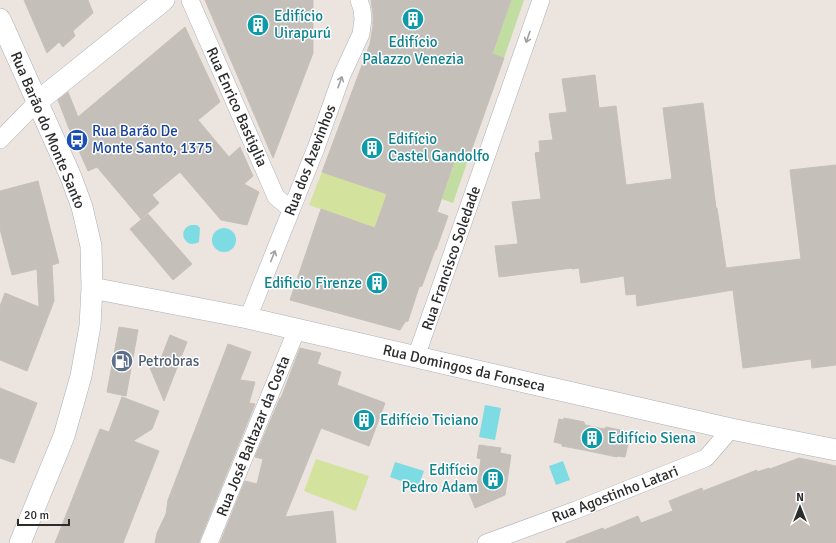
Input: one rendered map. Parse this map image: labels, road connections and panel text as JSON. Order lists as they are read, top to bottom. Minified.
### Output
{"streets":{"street":["Rua Enrico Bastiglia","Rua Barão do Monte Santo","Rua dos Azevinhos","Rua Francisco Soledade","Rua Domingos da Fonseca","Rua José Baltazar da Costa","Rua Agostinho Latari"]},"crossings":[["Rua Enrico Bastiglia","Rua dos Azevinhos"],["Rua Barão do Monte Santo","Rua Domingos da Fonseca"],["Rua dos Azevinhos","Rua Domingos da Fonseca"],["Rua Francisco Soledade","Rua Domingos da Fonseca"],["Rua Domingos da Fonseca","Rua José Baltazar da Costa"],["Rua Domingos da Fonseca","Rua Agostinho Latari"]],"one_way":["Rua dos Azevinhos","Rua Francisco Soledade"],"places":{"building":["Edifício Palazzo Venezia","Edifício Uirapurú","Edifício Castel Gandolfo","Edificio Firenze","Edifício Ticiano","Edifício Siena","Edifício Pedro Adam"],"bus stop":["Rua Barão De Monte Santo, 1375"],"fuel station":["Petrobras"]},"scale_bar":"20 m","north":"top"}
